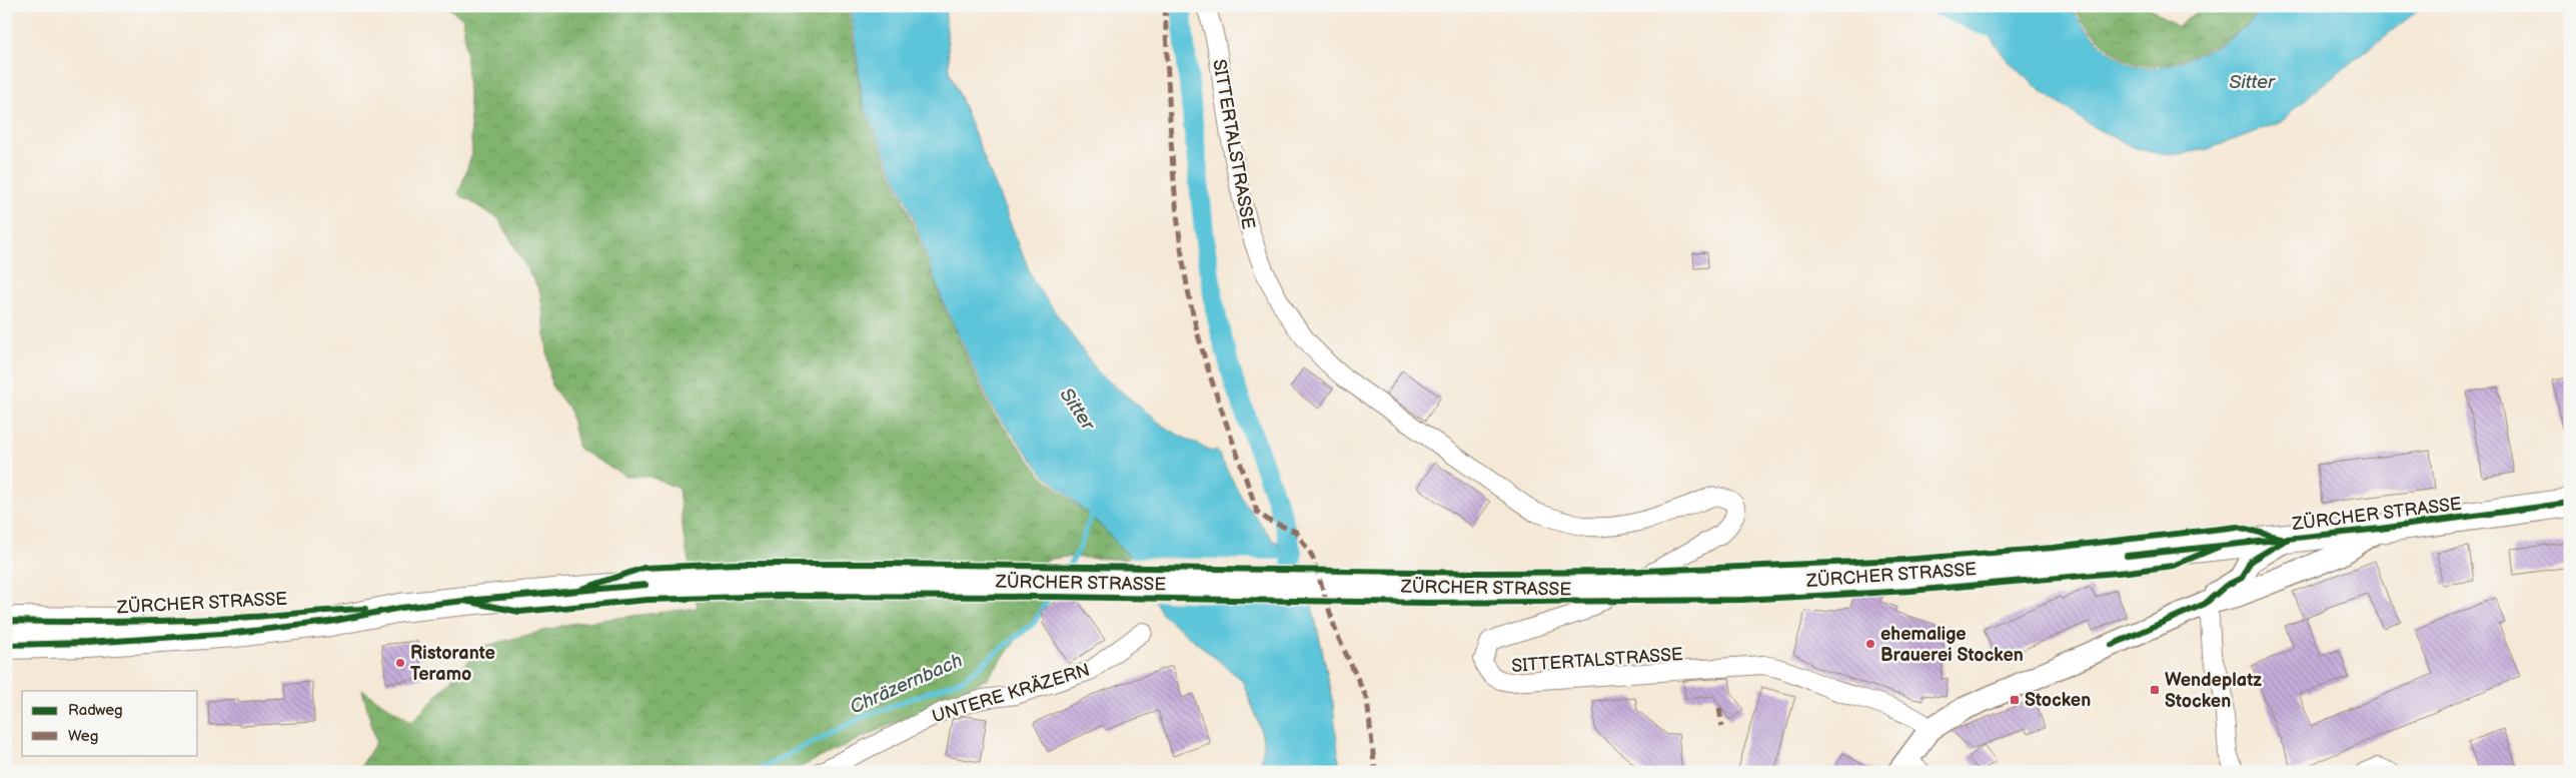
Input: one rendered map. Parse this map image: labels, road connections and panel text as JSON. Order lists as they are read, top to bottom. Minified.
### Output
{"streets":{"main road":["ZÜRCHER STRASSE"],"street":["SITTERTALSTRASSE","UNTERE KRÄZERN"]},"water":["Sitter","Chräzernbach"],"places":{"other":["ehemalige Brauerei Stocken","Ristorante Teramo"],"transit":["Wendeplatz Stocken","Stocken"]},"legend":["Radweg","Weg"]}
